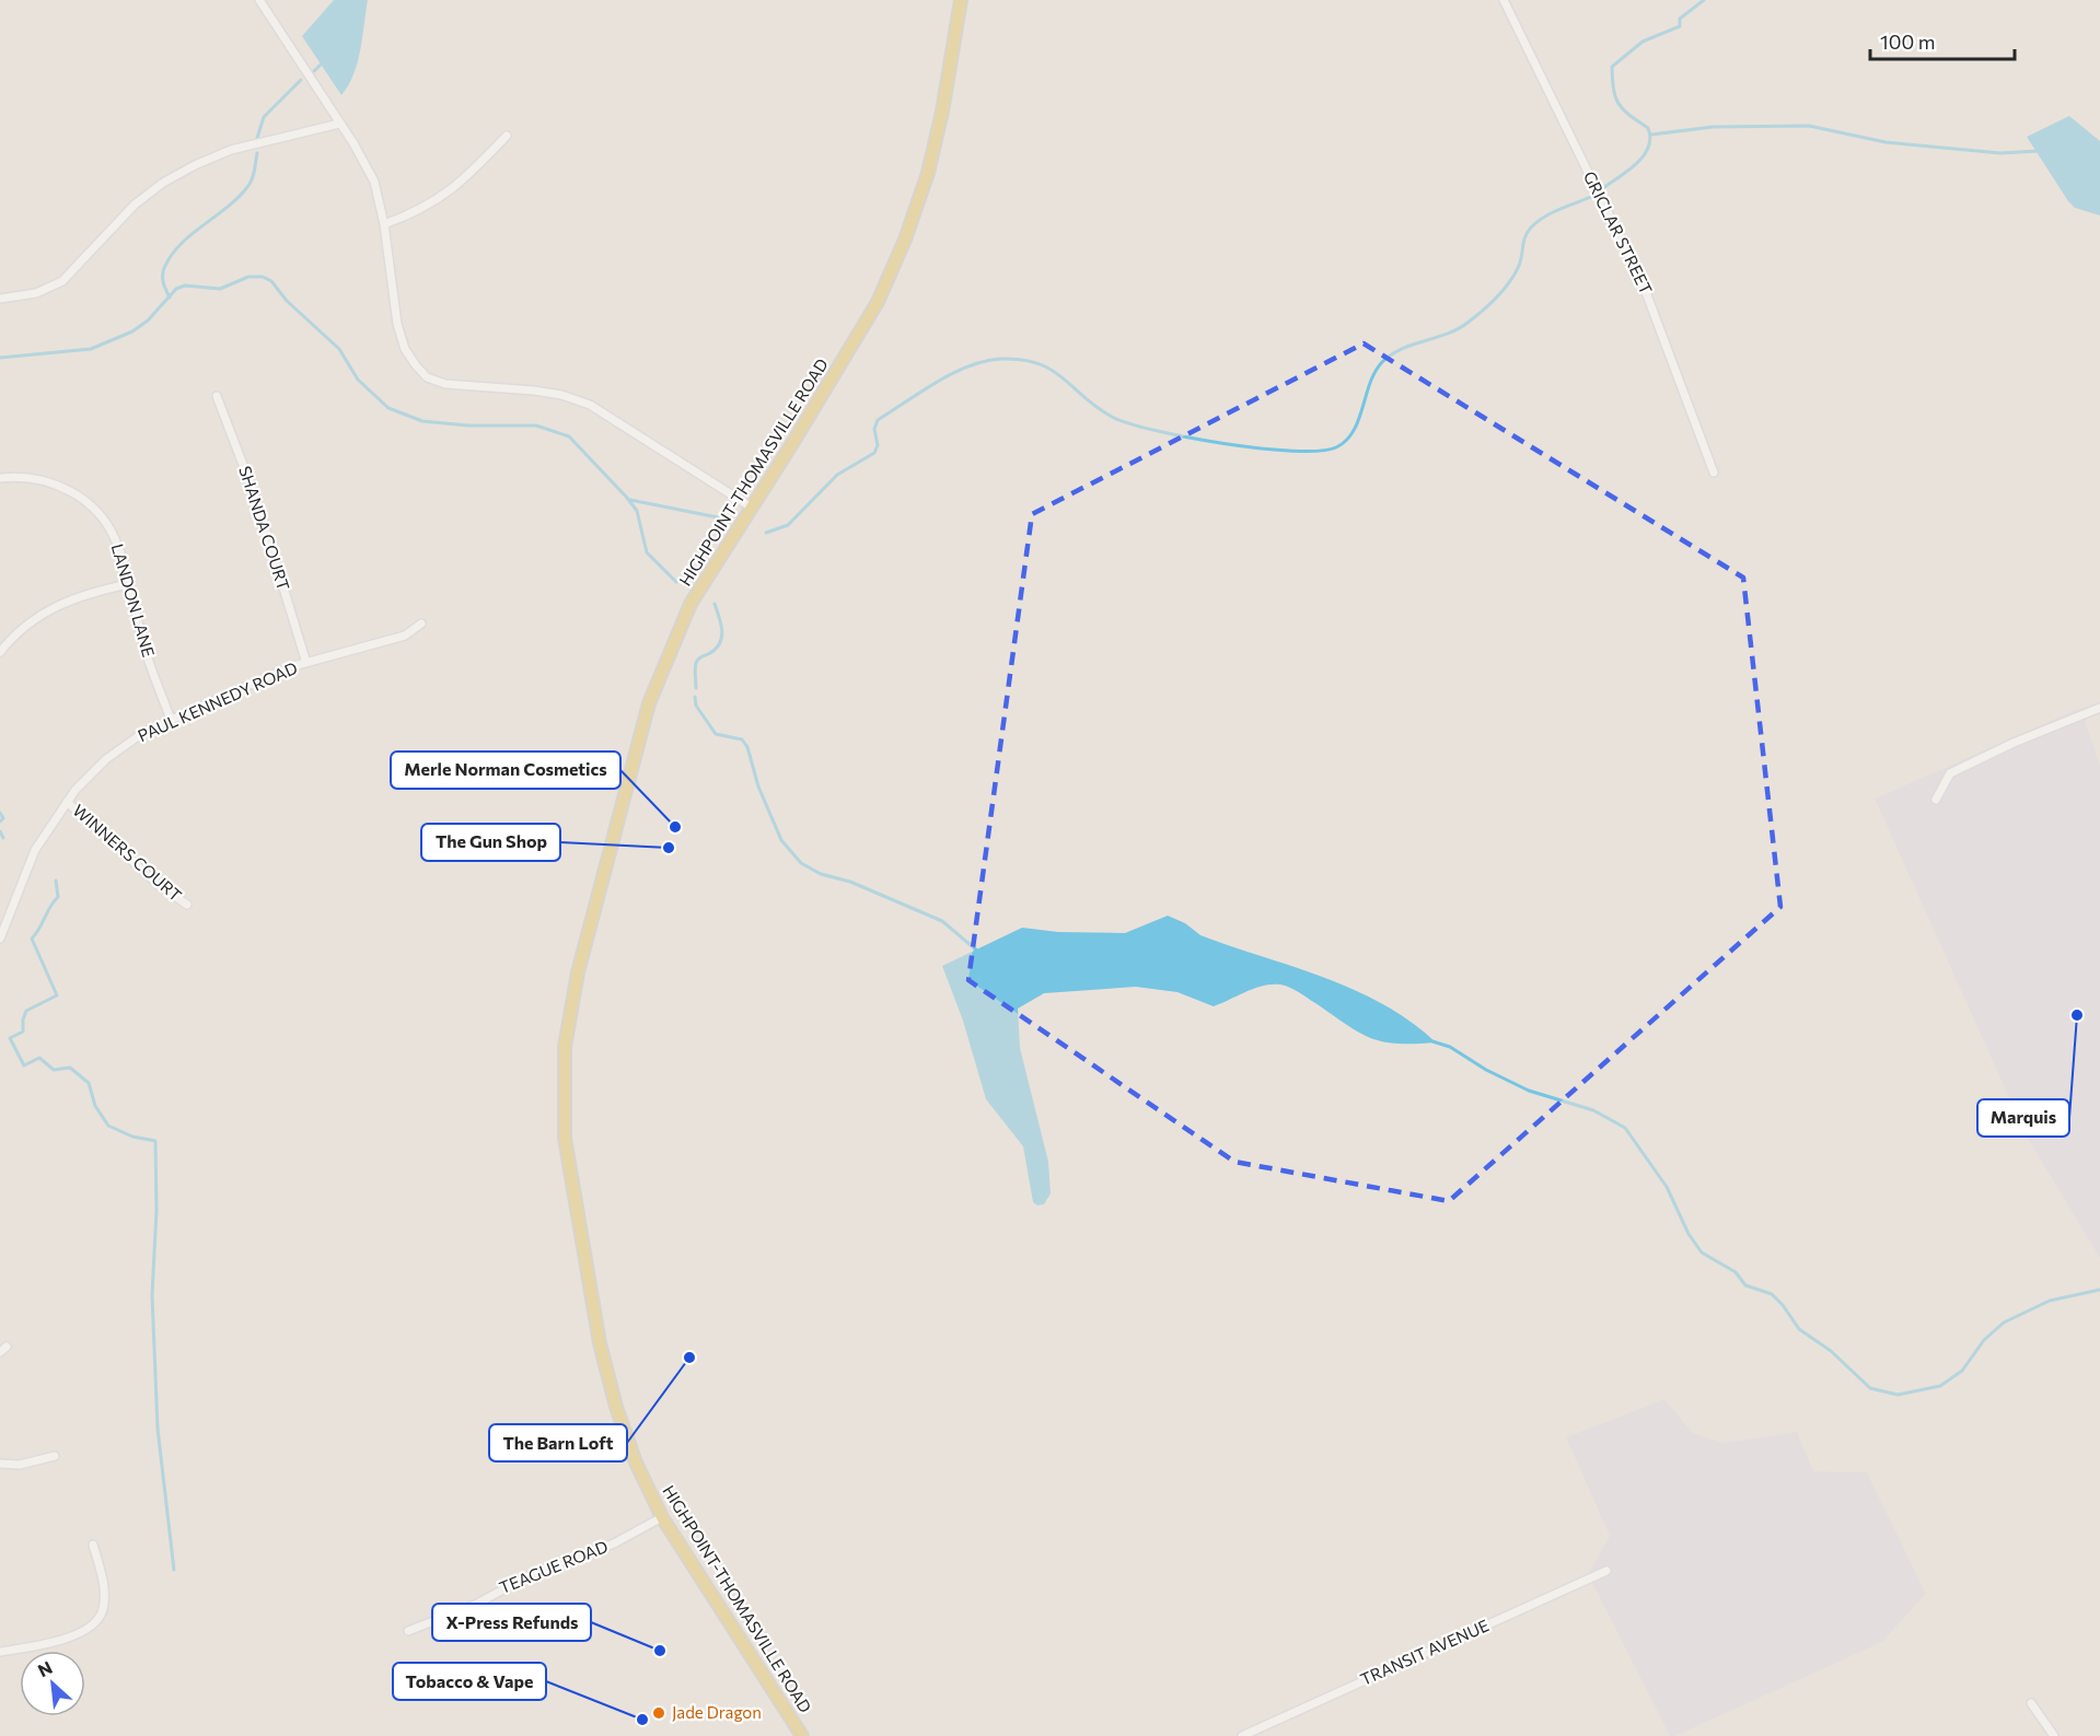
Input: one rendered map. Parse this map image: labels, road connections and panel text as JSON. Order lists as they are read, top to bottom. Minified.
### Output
{"streets":{"main road":["HIGHPOINT-THOMASVILLE ROAD"],"street":["GRICLAR STREET","SHANDA COURT","LANDON LANE","PAUL KENNEDY ROAD","WINNERS COURT","TEAGUE ROAD","TRANSIT AVENUE"]},"crossings":[["HIGHPOINT-THOMASVILLE ROAD","TEAGUE ROAD"],["SHANDA COURT","PAUL KENNEDY ROAD"],["LANDON LANE","PAUL KENNEDY ROAD"],["PAUL KENNEDY ROAD","WINNERS COURT"]],"places":["Merle Norman Cosmetics","The Gun Shop","Marquis","The Barn Loft","X-Press Refunds","Jade Dragon","Tobacco & Vape"],"scale_bar":"100 m","north":"top left"}
